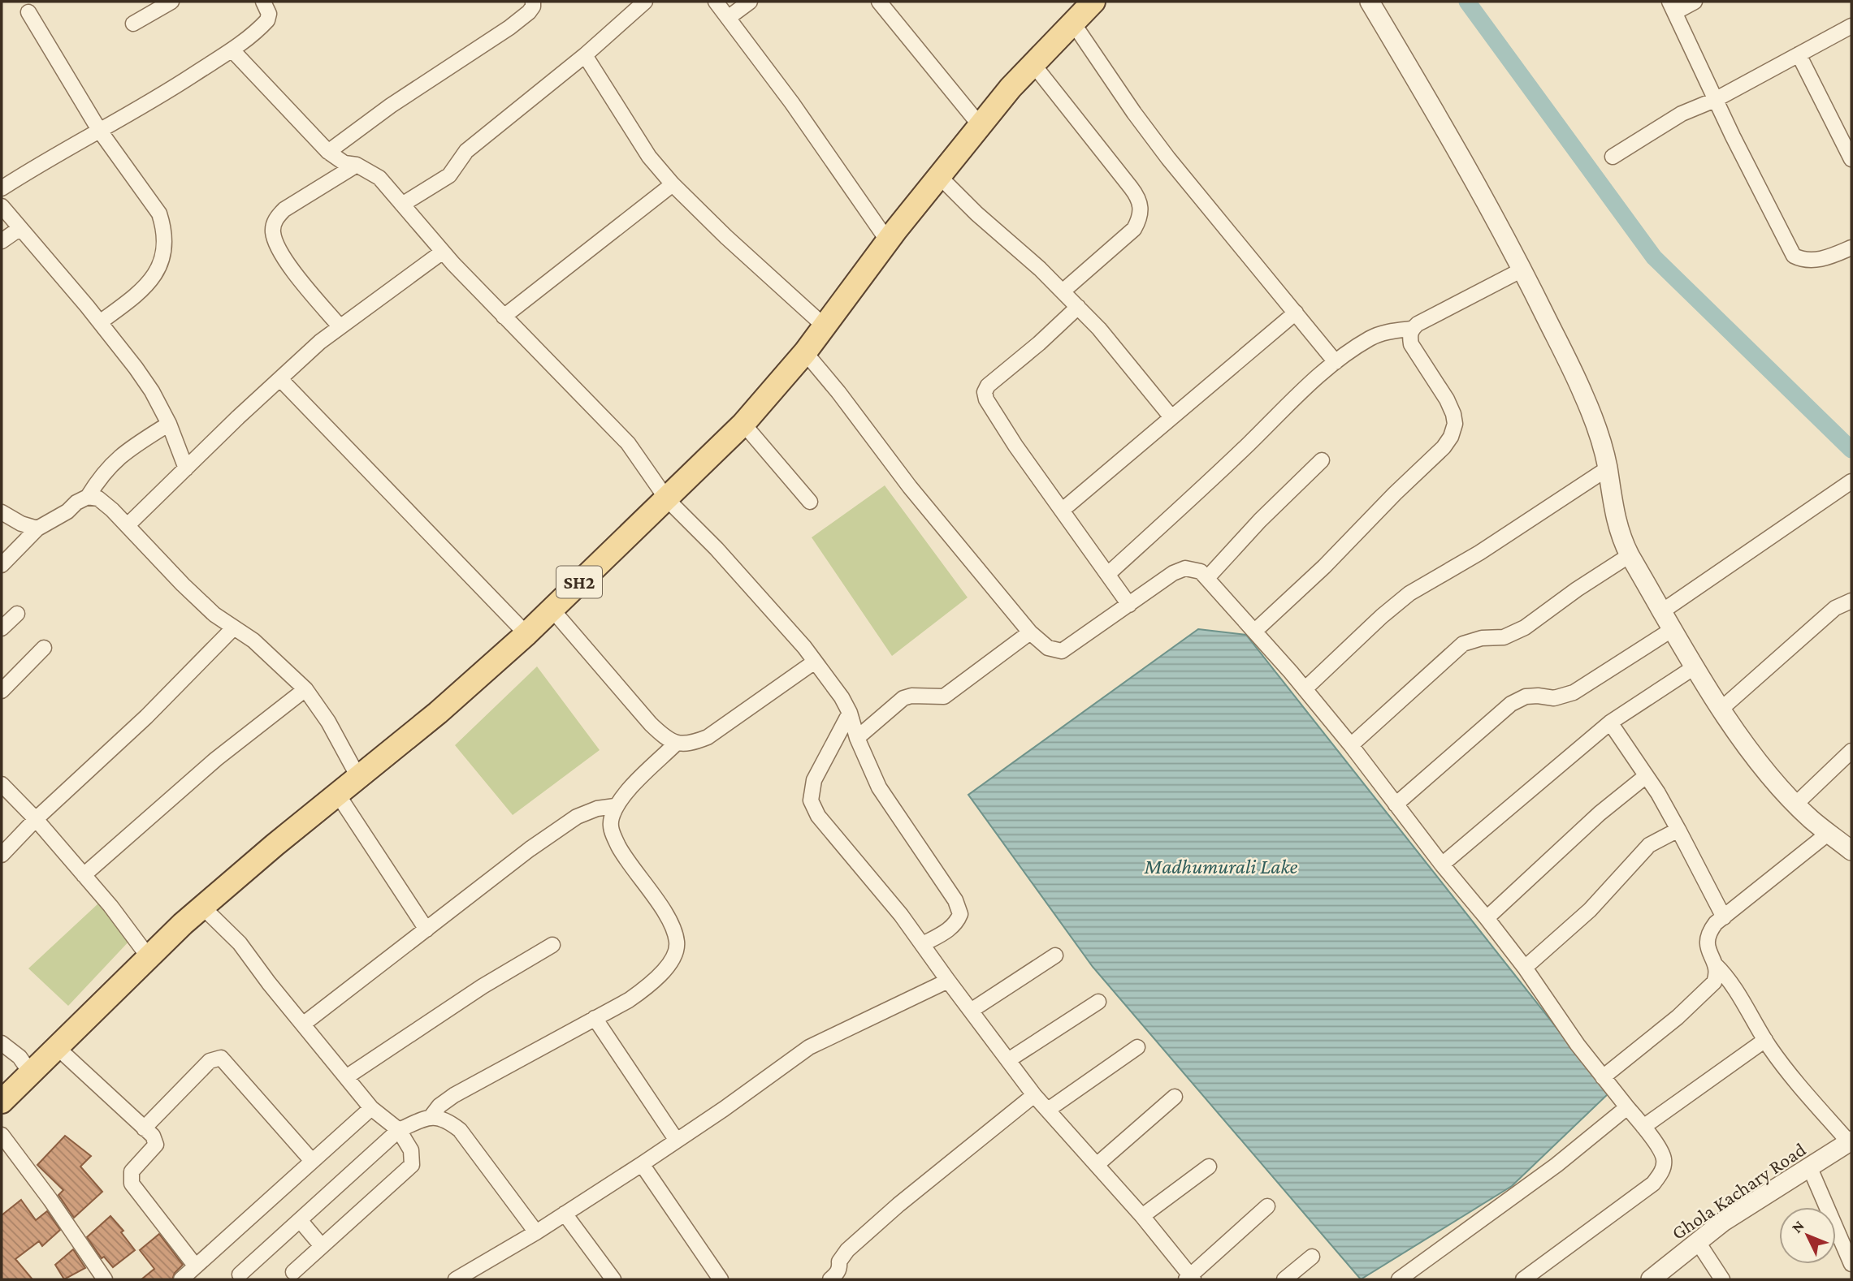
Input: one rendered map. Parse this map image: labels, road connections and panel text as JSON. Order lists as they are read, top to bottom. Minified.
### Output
{"streets":{"main road":["SH2"],"street":["Ghola Kachary Road"]},"water":["Madhumurali Lake"],"north":"top left"}
